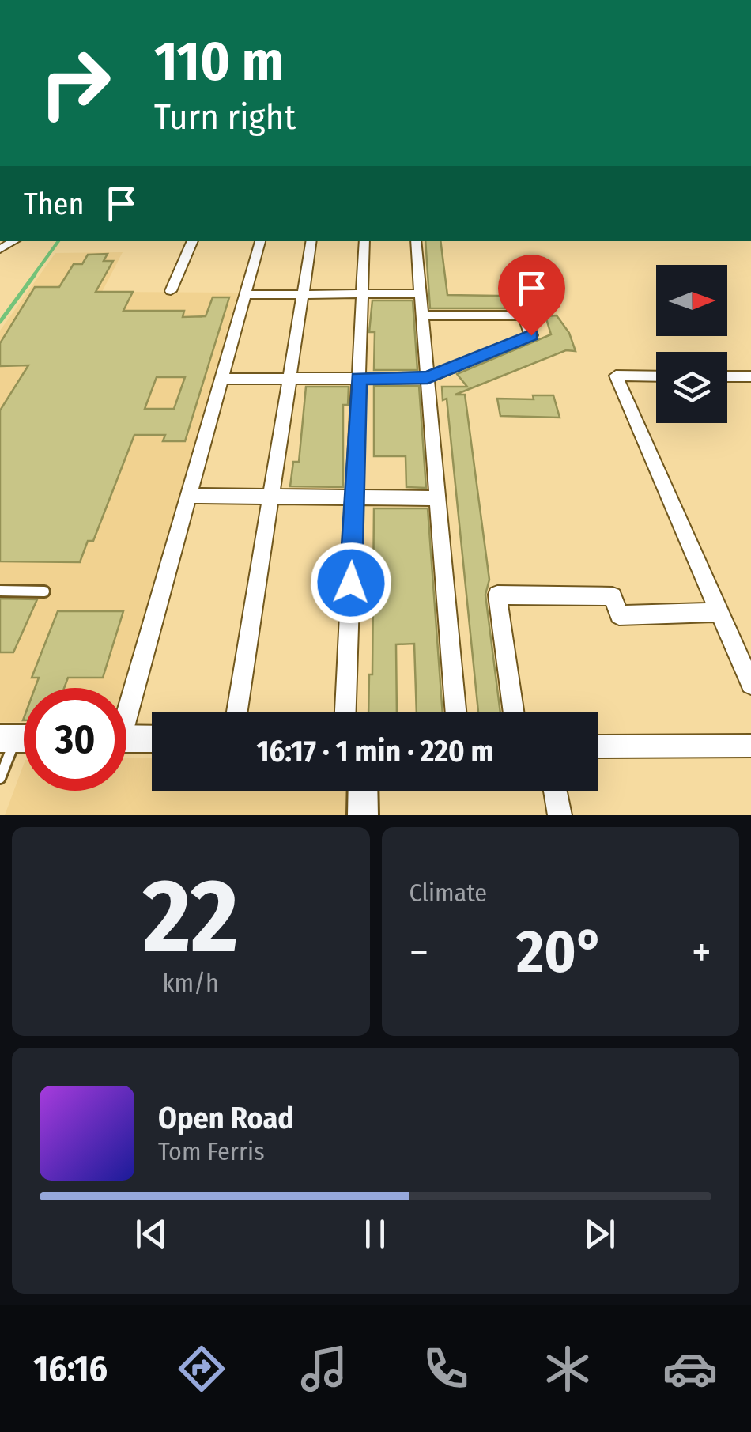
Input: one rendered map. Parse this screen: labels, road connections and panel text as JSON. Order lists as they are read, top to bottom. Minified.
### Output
{"north":"right","page":{"turn":["110 m","Turn right"],"then":"Then","limit":"30","trip":"16:17 · 1 min · 220 m","tile":[["22","km/h"],"Climate"],"heat":["−","20°","+"],"song":["Open Road","Tom Ferris"],"tabs":"16:16"}}
